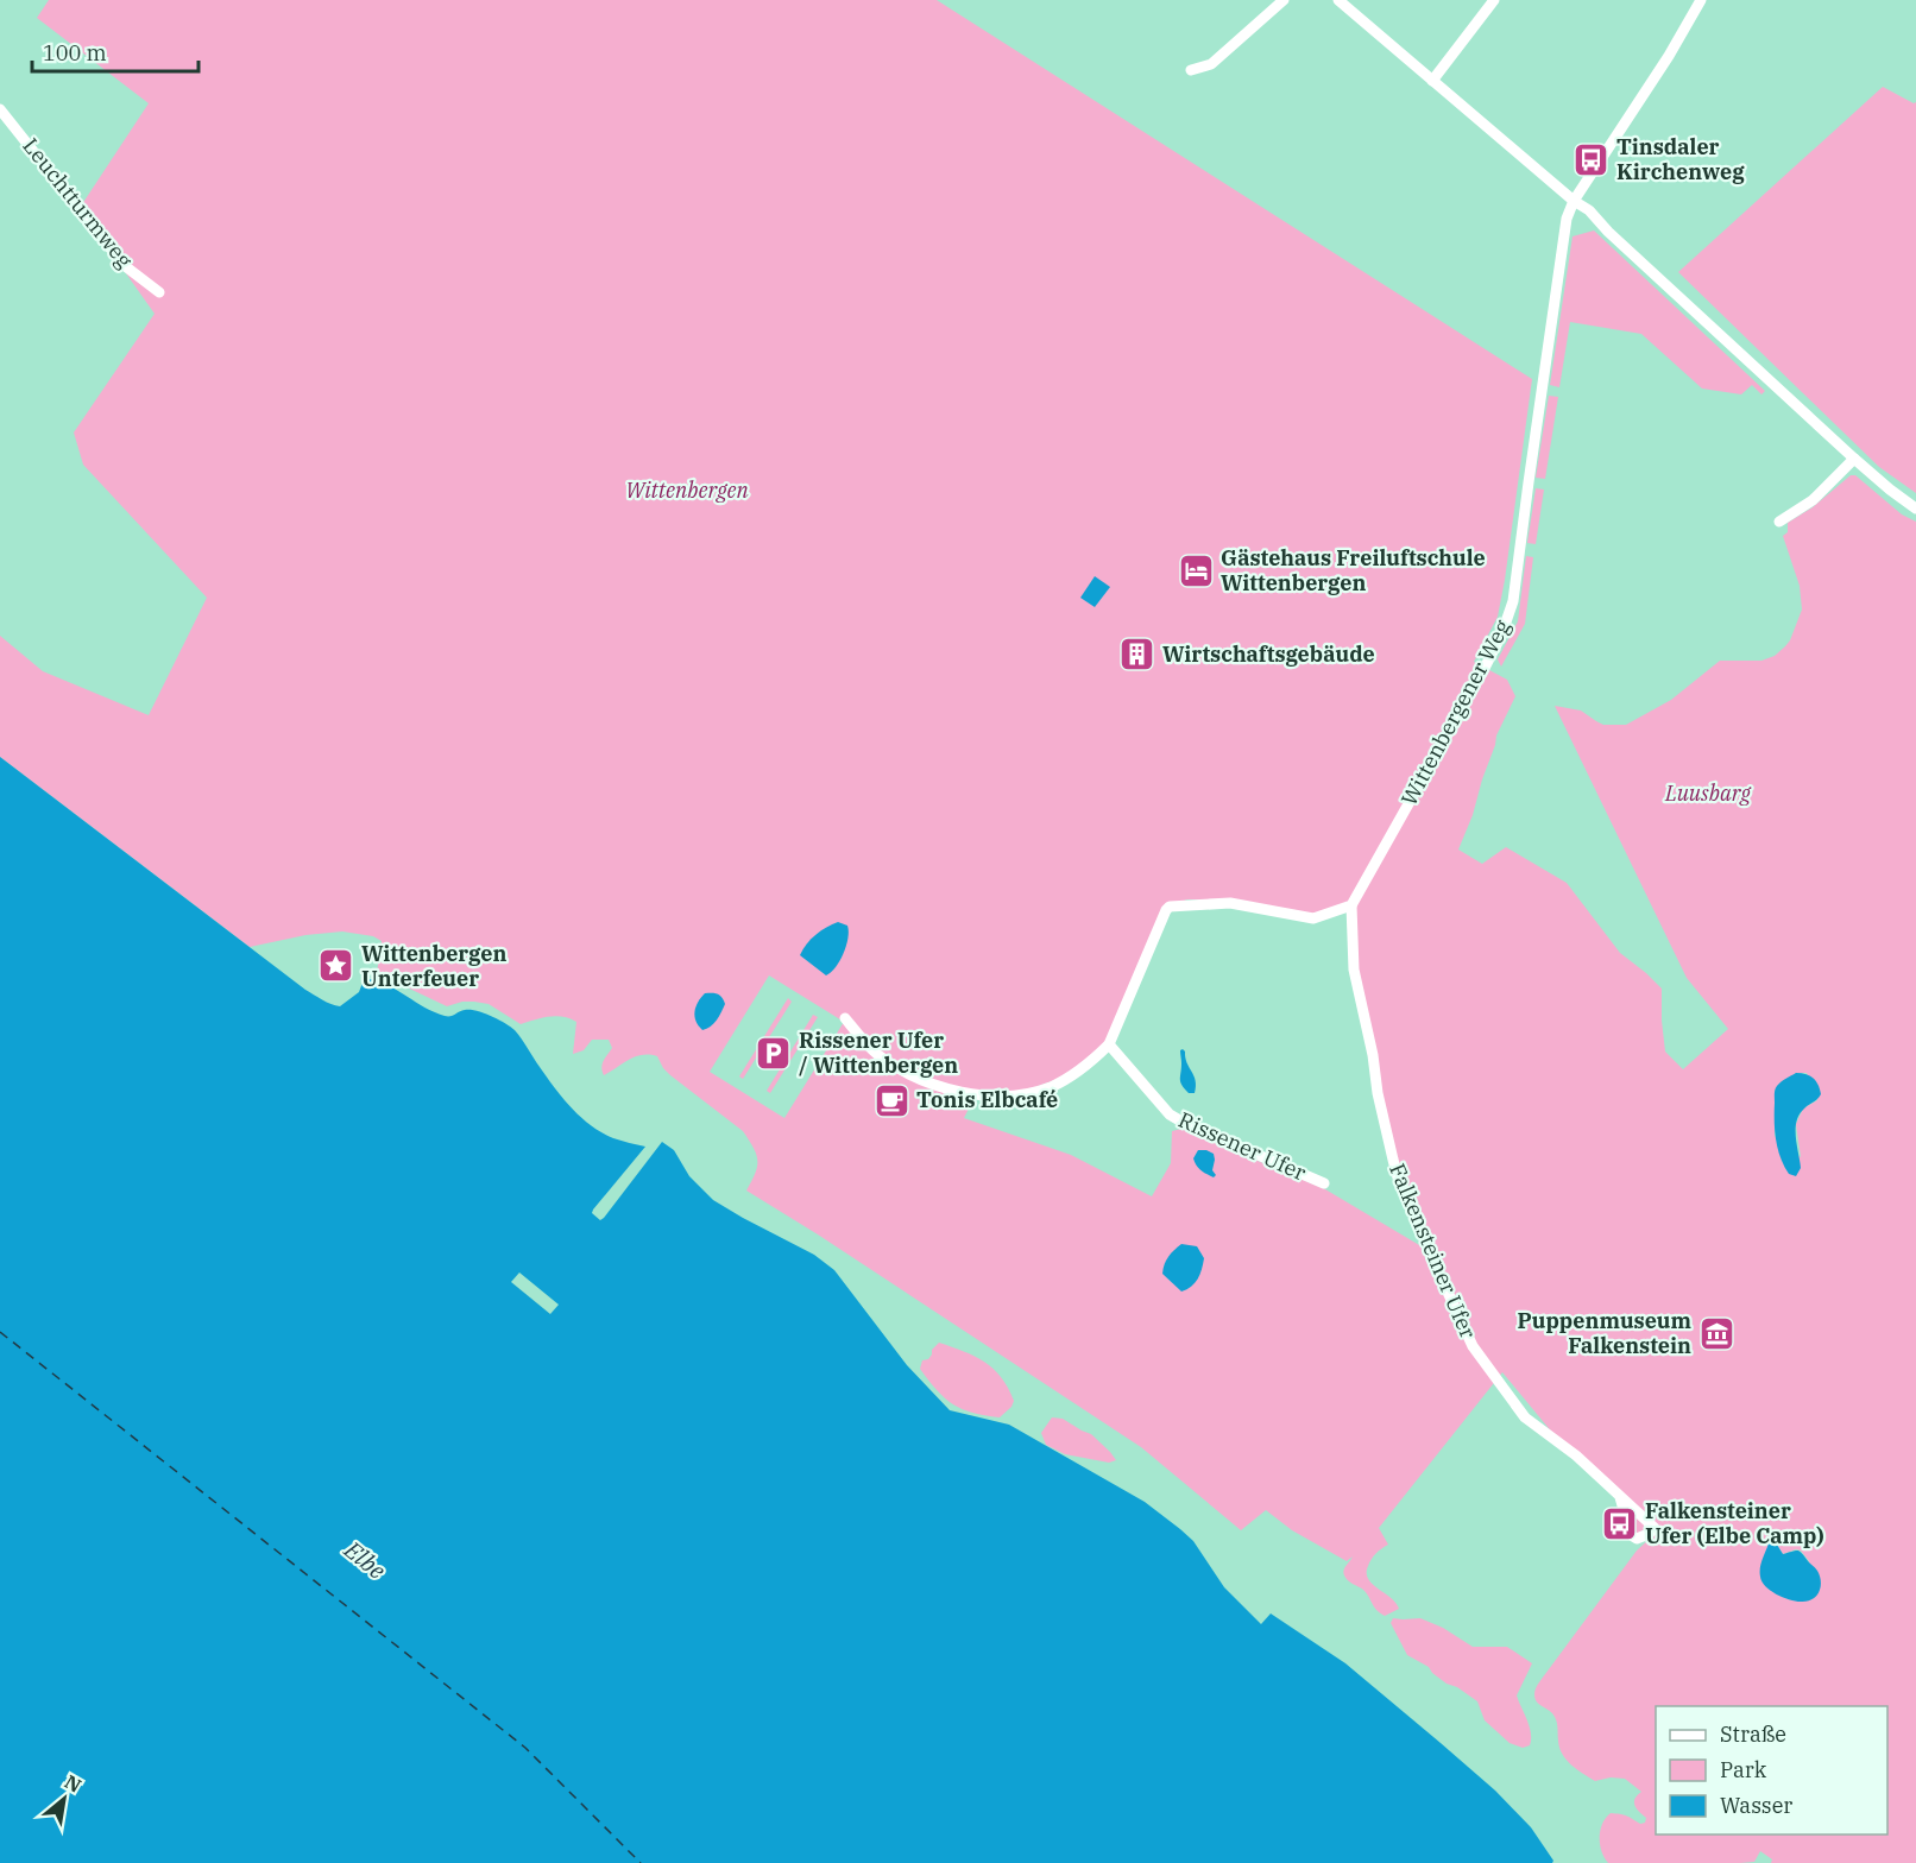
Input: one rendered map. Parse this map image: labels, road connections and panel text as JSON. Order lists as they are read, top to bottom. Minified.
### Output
{"streets":{"street":["Leuchtturmweg","Wittenbergener Weg","Rissener Ufer","Falkensteiner Ufer"]},"crossings":[["Wittenbergener Weg","Falkensteiner Ufer"]],"water":["Elbe"],"parks":["Wittenbergen","Luusbarg"],"places":{"bus stop":["Tinsdaler Kirchenweg","Falkensteiner Ufer (Elbe Camp)"],"hotel":["Gästehaus Freiluftschule Wittenbergen"],"building":["Wirtschaftsgebäude"],"place":["Wittenbergen Unterfeuer"],"parking":["Rissener Ufer / Wittenbergen"],"cafe":["Tonis Elbcafé"],"museum":["Puppenmuseum Falkenstein"]},"legend":["Straße","Park","Wasser"],"scale_bar":"100 m","north":"top right"}
